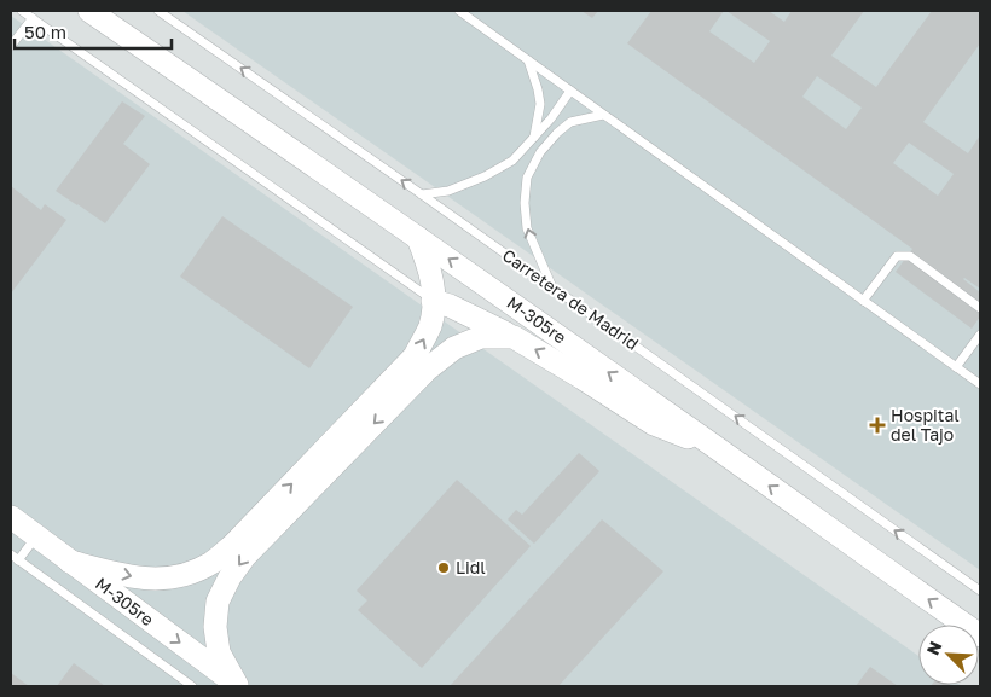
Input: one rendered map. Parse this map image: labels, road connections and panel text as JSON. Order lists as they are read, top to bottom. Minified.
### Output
{"streets":{"main road":["M-305re"],"lane":["Carretera de Madrid"]},"one_way":["Carretera de Madrid"],"places":{"health":["Hospital del Tajo"],"other":["Lidl"]},"scale_bar":"50 m","north":"top left"}
